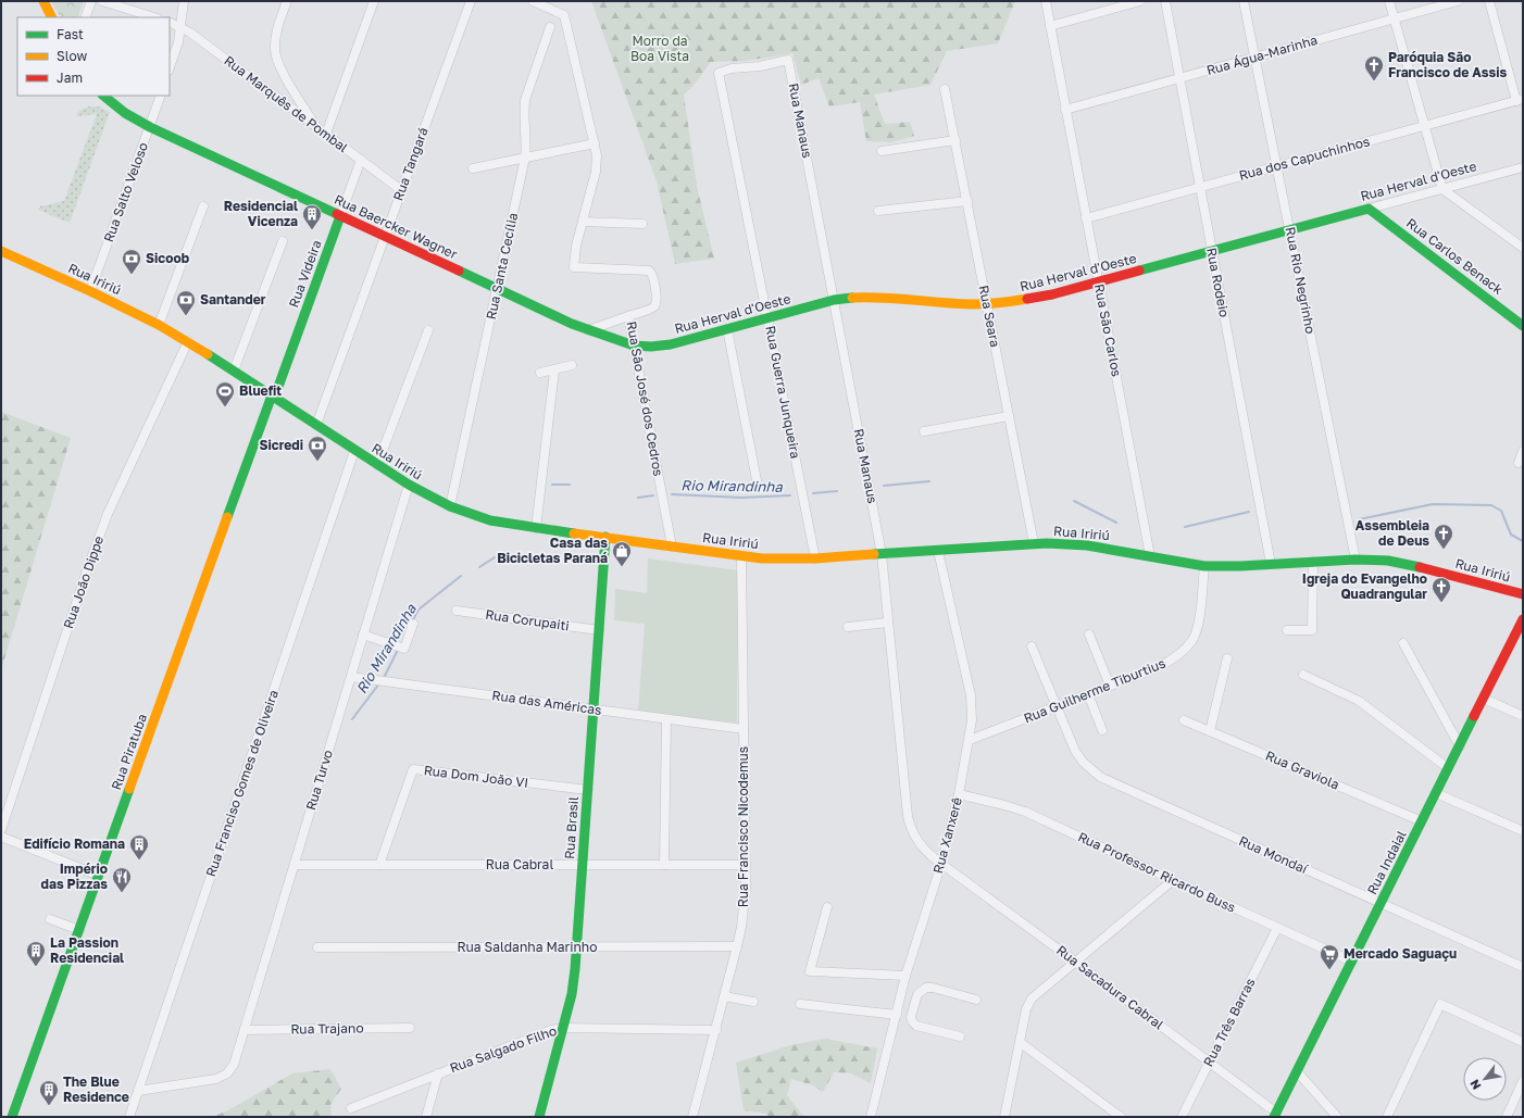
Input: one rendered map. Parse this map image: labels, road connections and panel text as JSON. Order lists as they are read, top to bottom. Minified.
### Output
{"streets":{"main road":["Rua Herval d'Oeste","Rua Baercker Wagner","Rua Carlos Benack","Rua Videira","Rua Iririú","Rua Piratuba","Rua Brasil","Rua Indaial"],"street":["Rua Água-Marinha","Rua Marquês de Pombal","Rua Manaus","Rua dos Capuchinhos","Rua Tangará","Rua Salto Veloso","Rua Santa Cecília","Rua Rio Negrinho","Rua Rodeio","Rua Seara","Rua São Carlos","Rua Guerra Junqueira","Rua São José dos Cedros","Rua João Dippe","Rua Corupaiti","Rua Guilherme Tiburtius","Rua das Américas","Rua Graviola","Rua Dom João VI","Rua Turvo","Rua Franciso Gomes de Oliveira","Rua Francisco Nicodemus","Rua Xanxerê","Rua Mondaí","Rua Cabral","Rua Professor Ricardo Buss","Rua Saldanha Marinho","Rua Sacadura Cabral","Rua Três Barras","Rua Trajano","Rua Salgado Filho"]},"crossings":[["Rua Água-Marinha","Rua Rio Negrinho"],["Rua Água-Marinha","Rua Rodeio"],["Rua Água-Marinha","Rua São Carlos"],["Rua Marquês de Pombal","Rua Tangará"],["Rua Marquês de Pombal","Rua Videira"],["Rua Manaus","Rua Herval d'Oeste"],["Rua Manaus","Rua Iririú"],["Rua Manaus","Rua Guerra Junqueira"],["Rua Manaus","Rua Xanxerê"],["Rua Manaus","Rua Sacadura Cabral"],["Rua dos Capuchinhos","Rua Rio Negrinho"],["Rua dos Capuchinhos","Rua Rodeio"],["Rua dos Capuchinhos","Rua São Carlos"],["Rua Tangará","Rua Baercker Wagner"],["Rua Tangará","Rua Iririú"],["Rua Herval d'Oeste","Rua Baercker Wagner"],["Rua Herval d'Oeste","Rua Carlos Benack"],["Rua Herval d'Oeste","Rua Rio Negrinho"],["Rua Herval d'Oeste","Rua Rodeio"],["Rua Herval d'Oeste","Rua Seara"],["Rua Herval d'Oeste","Rua São Carlos"],["Rua Herval d'Oeste","Rua Guerra Junqueira"],["Rua Herval d'Oeste","Rua São José dos Cedros"],["Rua Salto Veloso","Rua Baercker Wagner"],["Rua Salto Veloso","Rua Iririú"],["Rua Baercker Wagner","Rua Santa Cecília"],["Rua Baercker Wagner","Rua Videira"],["Rua Baercker Wagner","Rua São José dos Cedros"],["Rua Santa Cecília","Rua Iririú"],["Rua Videira","Rua Iririú"],["Rua Videira","Rua Piratuba"],["Rua Iririú","Rua Rio Negrinho"],["Rua Iririú","Rua Rodeio"],["Rua Iririú","Rua Seara"],["Rua Iririú","Rua São Carlos"],["Rua Iririú","Rua Guerra Junqueira"],["Rua Iririú","Rua São José dos Cedros"],["Rua Iririú","Rua João Dippe"],["Rua Iririú","Rua Guilherme Tiburtius"],["Rua Iririú","Rua Piratuba"],["Rua Iririú","Rua Turvo"],["Rua Iririú","Rua Franciso Gomes de Oliveira"],["Rua Iririú","Rua Francisco Nicodemus"],["Rua Iririú","Rua Brasil"],["Rua Iririú","Rua Xanxerê"],["Rua Corupaiti","Rua Brasil"],["Rua Guilherme Tiburtius","Rua Xanxerê"],["Rua Guilherme Tiburtius","Rua Mondaí"],["Rua das Américas","Rua Turvo"],["Rua das Américas","Rua Francisco Nicodemus"],["Rua das Américas","Rua Brasil"],["Rua Graviola","Rua Indaial"],["Rua Dom João VI","Rua Brasil"],["Rua Dom João VI","Rua Cabral"],["Rua Turvo","Rua Franciso Gomes de Oliveira"],["Rua Turvo","Rua Cabral"],["Rua Turvo","Rua Trajano"],["Rua Francisco Nicodemus","Rua Cabral"],["Rua Francisco Nicodemus","Rua Saldanha Marinho"],["Rua Francisco Nicodemus","Rua Salgado Filho"],["Rua Brasil","Rua Cabral"],["Rua Brasil","Rua Saldanha Marinho"],["Rua Brasil","Rua Salgado Filho"],["Rua Xanxerê","Rua Professor Ricardo Buss"],["Rua Xanxerê","Rua Sacadura Cabral"],["Rua Mondaí","Rua Indaial"],["Rua Indaial","Rua Professor Ricardo Buss"],["Rua Indaial","Rua Sacadura Cabral"],["Rua Professor Ricardo Buss","Rua Três Barras"],["Rua Sacadura Cabral","Rua Três Barras"]],"water":["Rio Mirandinha"],"parks":["Morro da Boa Vista"],"places":{"church":["Paróquia São Francisco de Assis","Assembleia de Deus","Igreja do Evangelho Quadrangular"],"building":["Residencial Vicenza","Edifício Romana","La Passion Residencial","The Blue Residence"],"bank":["Sicoob","Santander","Sicredi"],"sports":["Bluefit"],"shop":["Casa das Bicicletas Paraná"],"restaurant":["Império das Pizzas"],"supermarket":["Mercado Saguaçu"]},"legend":["Fast","Slow","Jam"],"north":"bottom left"}
